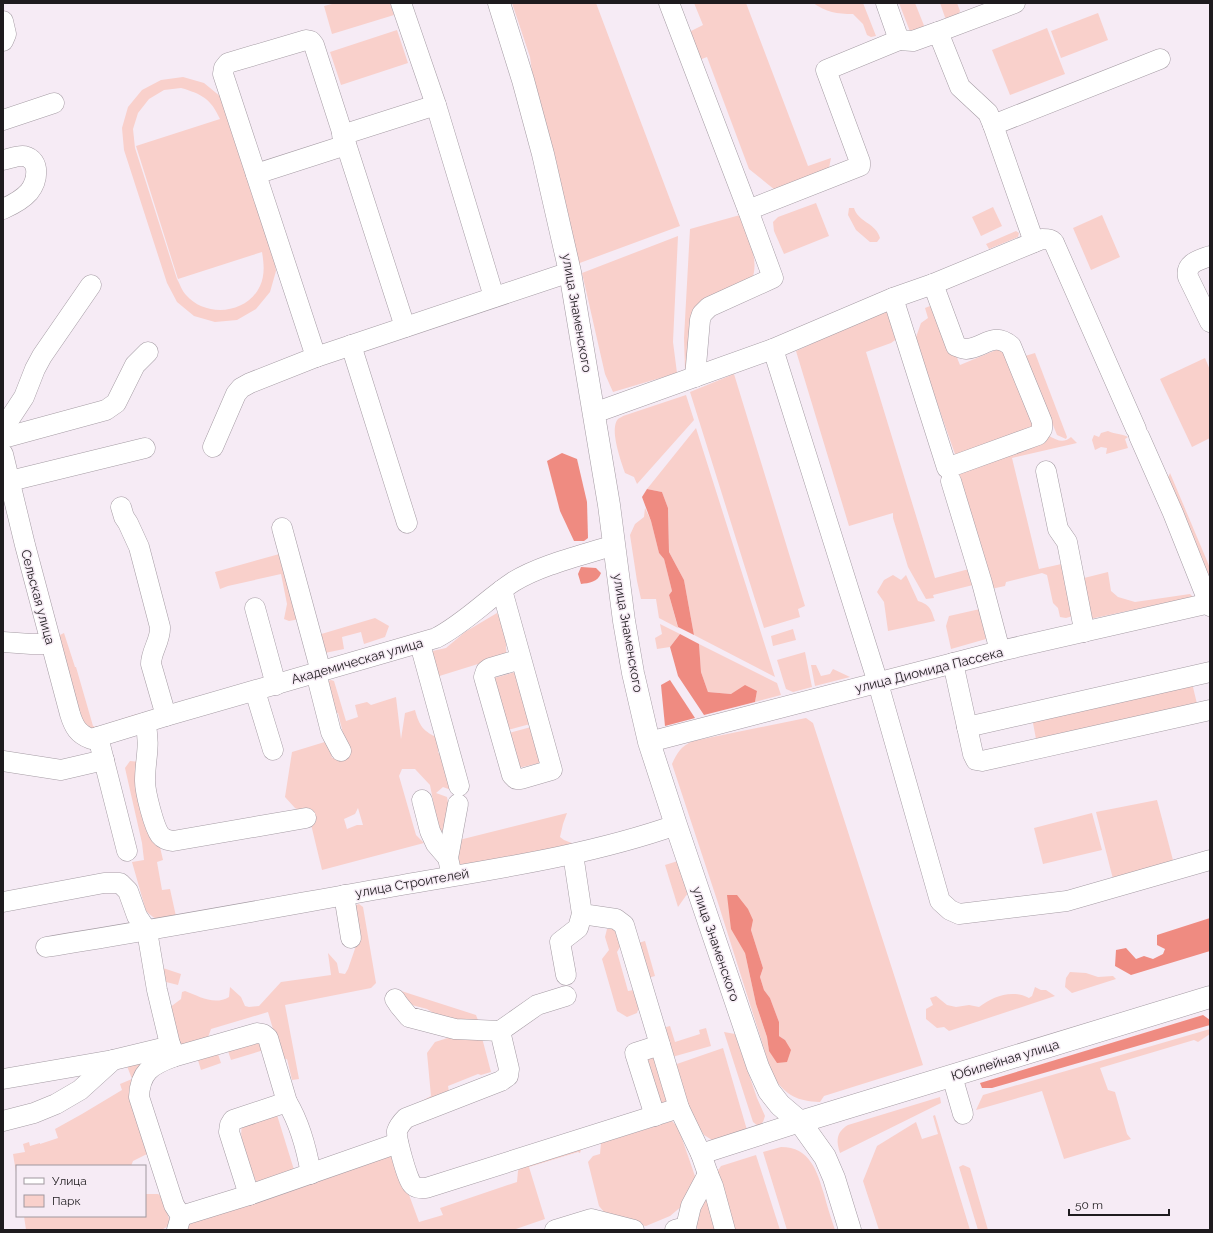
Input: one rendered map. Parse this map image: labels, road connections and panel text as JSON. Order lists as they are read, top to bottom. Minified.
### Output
{"streets":{"main road":["улица Знаменского","Юбилейная улица"],"street":["Сельская улица","Академическая улица","улица Диомида Пассека","улица Строителей"]},"crossings":[["улица Знаменского","Академическая улица"],["улица Знаменского","улица Диомида Пассека"],["улица Знаменского","улица Строителей"],["улица Знаменского","Юбилейная улица"],["Сельская улица","Академическая улица"]],"legend":["Улица","Парк"],"scale_bar":"50 m"}
